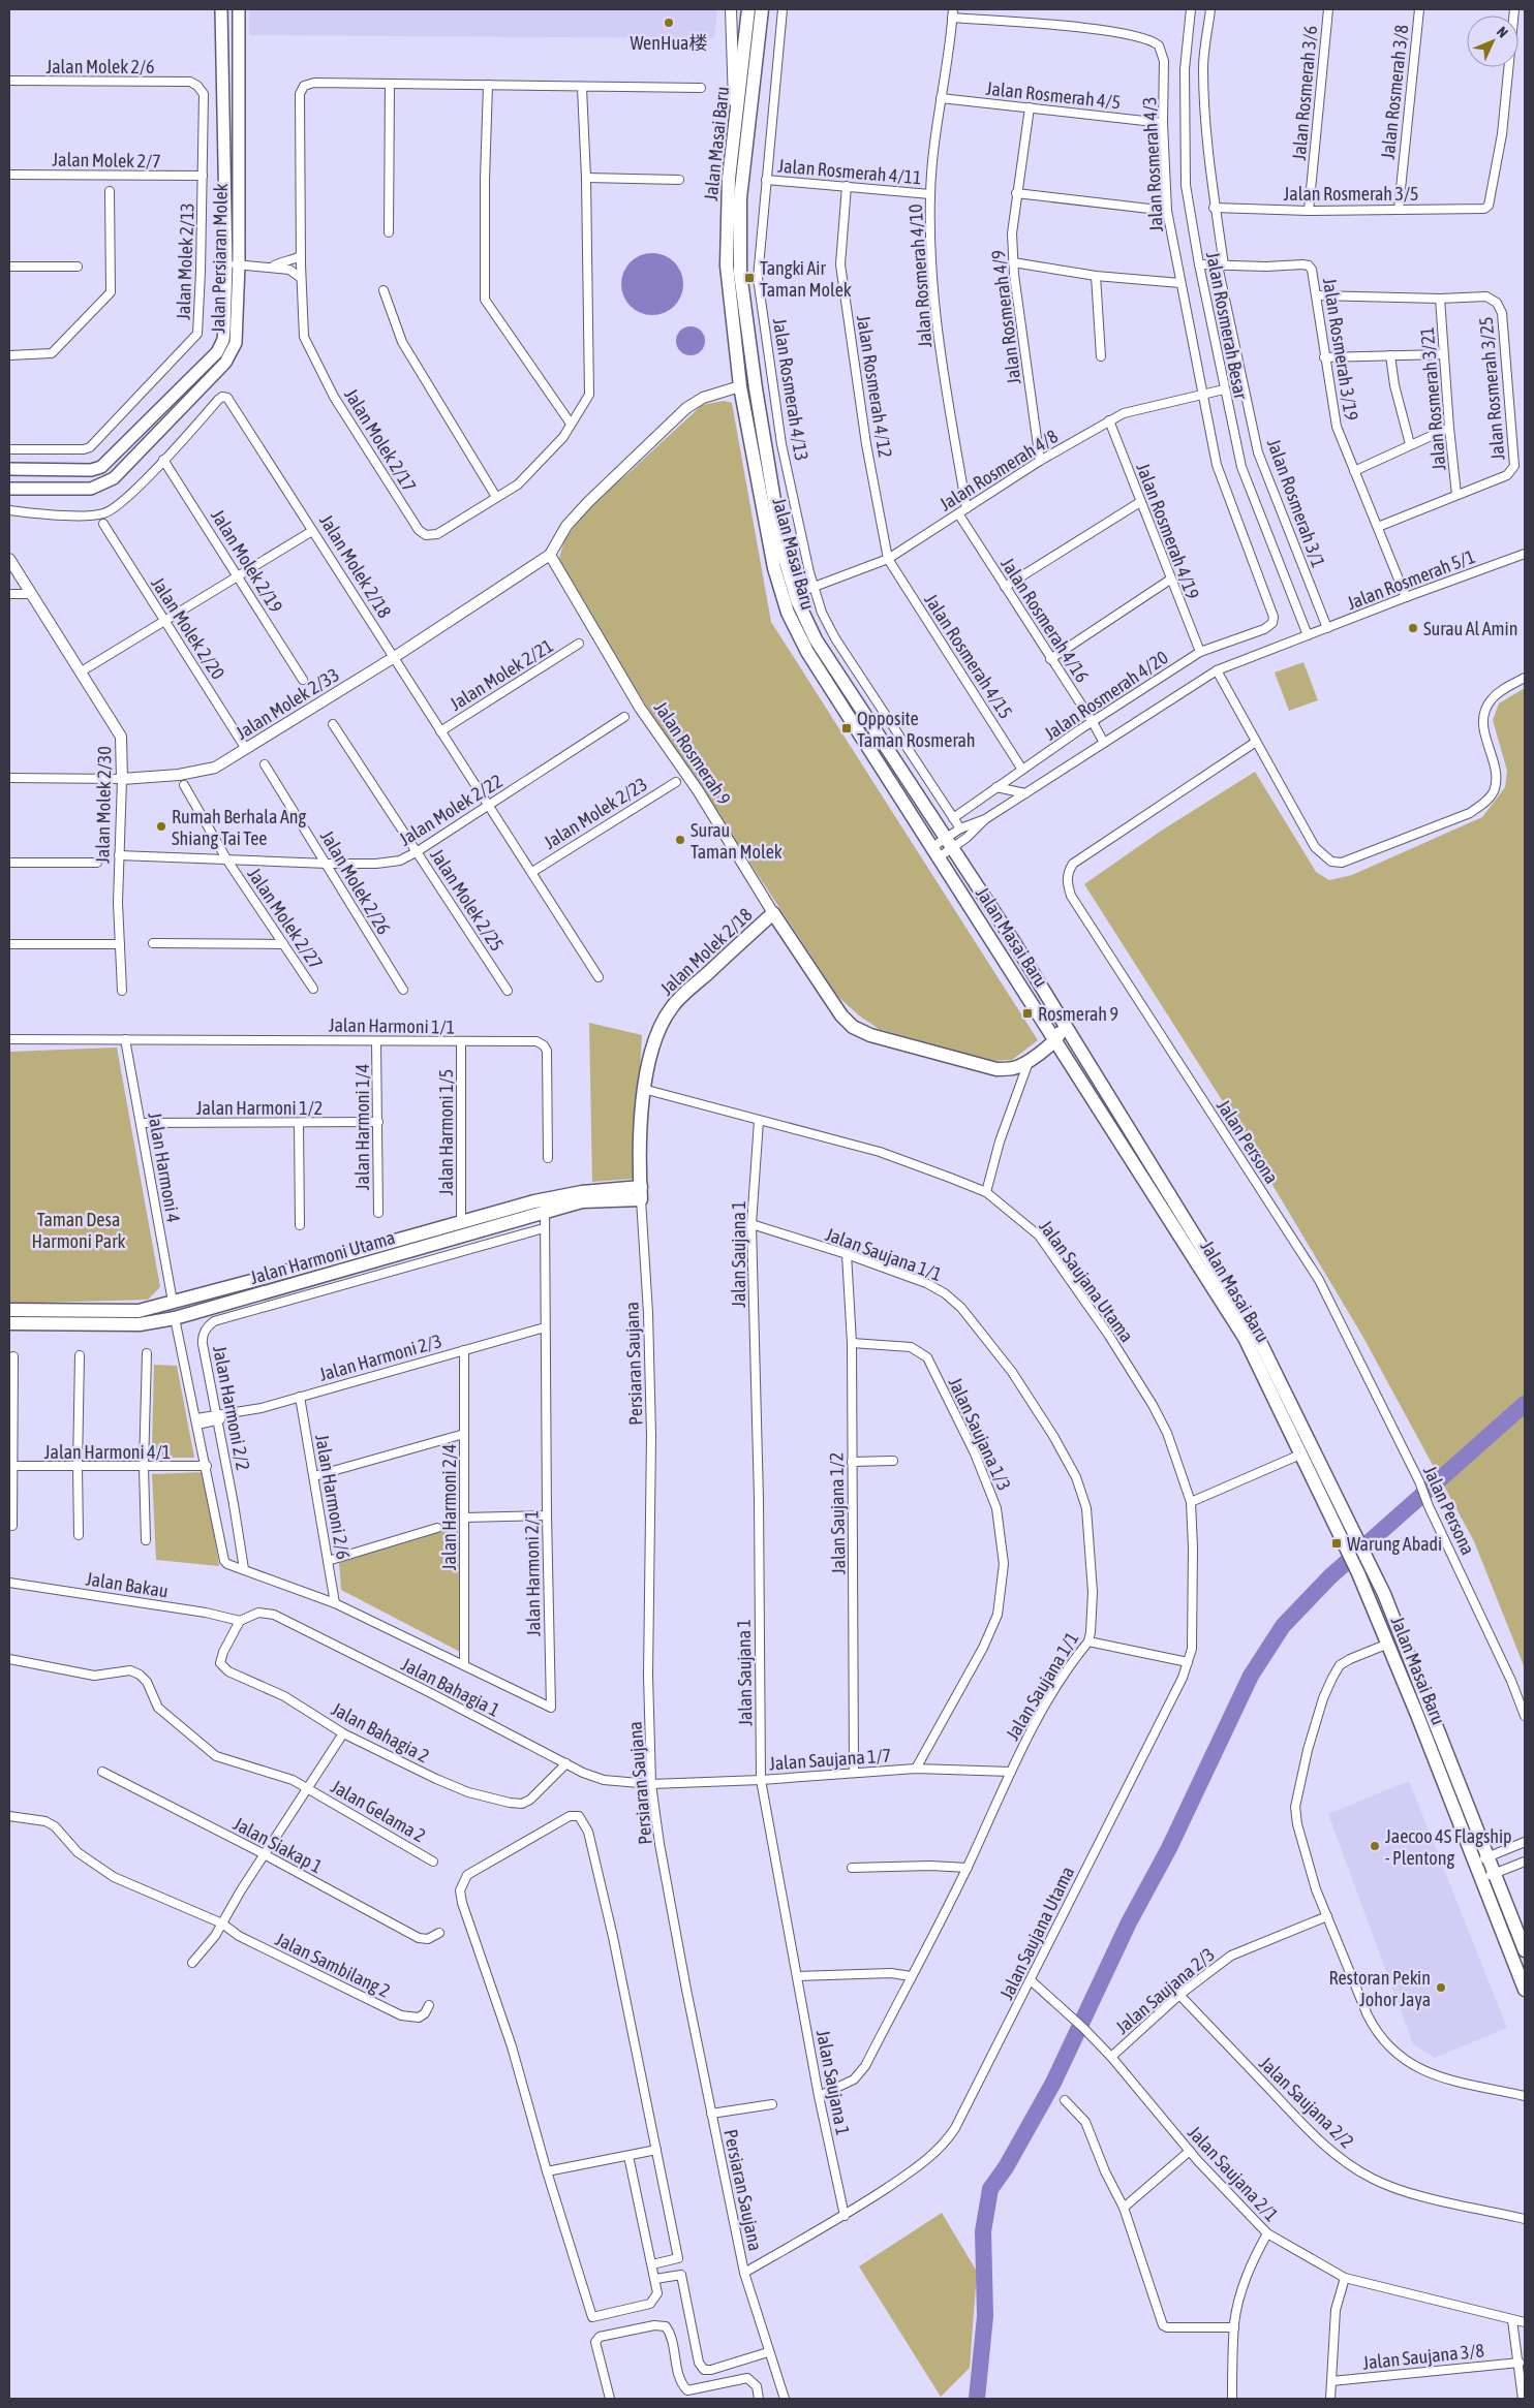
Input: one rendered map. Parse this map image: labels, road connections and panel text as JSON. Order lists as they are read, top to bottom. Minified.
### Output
{"streets":{"main road":["Jalan Masai Baru","Jalan Persiaran Molek","Jalan Molek 2/18","Jalan Rosmerah 9","Jalan Harmoni Utama"],"street":["Jalan Molek 2/6","Jalan Rosmerah 3/8","Jalan Rosmerah 3/6","Jalan Rosmerah 4/5","Jalan Molek 2/7","Jalan Rosmerah 4/3","Jalan Rosmerah 4/11","Jalan Rosmerah 3/5","Jalan Molek 2/13","Jalan Rosmerah 4/10","Jalan Rosmerah 4/9","Jalan Rosmerah Besar","Jalan Rosmerah 3/19","Jalan Rosmerah 4/12","Jalan Rosmerah 3/25","Jalan Rosmerah 4/13","Jalan Rosmerah 3/21","Jalan Molek 2/17","Jalan Rosmerah 4/8","Jalan Rosmerah 3/1","Jalan Rosmerah 4/19","Jalan Molek 2/19","Jalan Rosmerah 5/1","Jalan Rosmerah 4/16","Jalan Molek 2/20","Jalan Rosmerah 4/15","Jalan Molek 2/21","Jalan Rosmerah 4/20","Jalan Molek 2/33","Jalan Molek 2/30","Jalan Molek 2/22","Jalan Molek 2/23","Jalan Molek 2/26","Jalan Molek 2/25","Jalan Molek 2/27","Jalan Harmoni 1/1","Jalan Harmoni 1/2","Jalan Harmoni 1/4","Jalan Harmoni 1/5","Jalan Persona","Jalan Harmoni 4","Jalan Saujana 1","Jalan Saujana 1/1","Jalan Saujana Utama","Jalan Harmoni 2/3","Persiaran Saujana","Jalan Harmoni 2/2","Jalan Saujana 1/3","Jalan Harmoni 4/1","Jalan Harmoni 2/6","Jalan Harmoni 2/4","Jalan Saujana 1/2","Jalan Harmoni 2/1","Jalan Bakau","Jalan Bahagia 1","Jalan Bahagia 2","Jalan Saujana 1/7","Jalan Gelama 2","Jalan Siakap 1","Jalan Sambilang 2","Jalan Saujana 2/3","Jalan Saujana 2/2","Jalan Saujana 2/1","Jalan Saujana 3/8"]},"crossings":[["Jalan Molek 2/6","Jalan Molek 2/13"],["Jalan Rosmerah 3/8","Jalan Rosmerah 3/5"],["Jalan Rosmerah 3/6","Jalan Rosmerah 3/5"],["Jalan Rosmerah 4/5","Jalan Rosmerah 4/3"],["Jalan Rosmerah 4/5","Jalan Rosmerah 4/10"],["Jalan Rosmerah 4/5","Jalan Rosmerah 4/9"],["Jalan Masai Baru","Jalan Rosmerah 4/8"],["Jalan Masai Baru","Jalan Rosmerah 9"],["Jalan Molek 2/7","Jalan Molek 2/13"],["Jalan Rosmerah 4/3","Jalan Rosmerah 4/10"],["Jalan Rosmerah 4/3","Jalan Rosmerah 4/8"],["Jalan Rosmerah 4/3","Jalan Rosmerah 4/20"],["Jalan Rosmerah 4/11","Jalan Rosmerah 4/10"],["Jalan Rosmerah 4/11","Jalan Rosmerah 4/12"],["Jalan Rosmerah 4/11","Jalan Rosmerah 4/13"],["Jalan Rosmerah 3/5","Jalan Rosmerah 3/1"],["Jalan Rosmerah 4/10","Jalan Rosmerah 4/8"],["Jalan Rosmerah 4/9","Jalan Rosmerah 4/8"],["Jalan Rosmerah Besar","Jalan Rosmerah 3/19"],["Jalan Rosmerah Besar","Jalan Rosmerah 4/8"],["Jalan Rosmerah Besar","Jalan Rosmerah 5/1"],["Jalan Rosmerah 3/19","Jalan Rosmerah 3/25"],["Jalan Rosmerah 3/19","Jalan Rosmerah 3/1"],["Jalan Rosmerah 3/19","Jalan Rosmerah 5/1"],["Jalan Rosmerah 4/12","Jalan Rosmerah 4/8"],["Jalan Rosmerah 4/12","Jalan Rosmerah 4/15"],["Jalan Rosmerah 3/25","Jalan Rosmerah 3/21"],["Jalan Rosmerah 4/13","Jalan Rosmerah 4/8"],["Jalan Rosmerah 4/13","Jalan Rosmerah 4/20"],["Jalan Rosmerah 4/8","Jalan Rosmerah 4/19"],["Jalan Rosmerah 4/8","Jalan Rosmerah 4/16"],["Jalan Rosmerah 4/8","Jalan Rosmerah 4/15"],["Jalan Rosmerah 3/1","Jalan Rosmerah 5/1"],["Jalan Rosmerah 4/19","Jalan Rosmerah 4/20"],["Jalan Molek 2/19","Jalan Molek 2/18"],["Jalan Molek 2/18","Jalan Molek 2/21"],["Jalan Molek 2/18","Jalan Molek 2/33"],["Jalan Molek 2/18","Jalan Rosmerah 9"],["Jalan Molek 2/18","Jalan Molek 2/22"],["Jalan Molek 2/18","Jalan Molek 2/23"],["Jalan Molek 2/18","Jalan Harmoni Utama"],["Jalan Molek 2/18","Jalan Saujana Utama"],["Jalan Molek 2/18","Persiaran Saujana"],["Jalan Rosmerah 5/1","Jalan Rosmerah 4/16"],["Jalan Rosmerah 4/16","Jalan Rosmerah 4/20"],["Jalan Molek 2/20","Jalan Molek 2/33"],["Jalan Rosmerah 4/15","Jalan Rosmerah 4/20"],["Jalan Molek 2/33","Jalan Rosmerah 9"],["Jalan Molek 2/33","Jalan Molek 2/30"],["Jalan Molek 2/30","Jalan Molek 2/22"],["Jalan Molek 2/22","Jalan Molek 2/26"],["Jalan Molek 2/22","Jalan Molek 2/25"],["Jalan Molek 2/22","Jalan Molek 2/27"],["Jalan Harmoni 1/1","Jalan Harmoni 1/4"],["Jalan Harmoni 1/1","Jalan Harmoni 1/5"],["Jalan Harmoni 1/1","Jalan Harmoni 4"],["Jalan Harmoni 1/2","Jalan Harmoni 1/4"],["Jalan Harmoni 1/2","Jalan Harmoni 4"],["Jalan Harmoni 1/5","Jalan Harmoni Utama"],["Jalan Harmoni 4","Jalan Harmoni Utama"],["Jalan Saujana 1","Jalan Saujana 1/1"],["Jalan Saujana 1","Jalan Saujana Utama"],["Jalan Saujana 1","Jalan Saujana 1/7"],["Jalan Saujana 1/1","Jalan Saujana 1/2"],["Jalan Saujana 1/1","Jalan Saujana 1/7"],["Jalan Harmoni Utama","Persiaran Saujana"],["Jalan Harmoni Utama","Jalan Harmoni 2/1"],["Jalan Saujana Utama","Persiaran Saujana"],["Jalan Saujana Utama","Jalan Saujana 2/1"],["Jalan Harmoni 2/3","Jalan Harmoni 2/2"],["Jalan Harmoni 2/3","Jalan Harmoni 2/6"],["Jalan Harmoni 2/3","Jalan Harmoni 2/4"],["Jalan Harmoni 2/3","Jalan Harmoni 2/1"],["Persiaran Saujana","Jalan Bahagia 1"],["Persiaran Saujana","Jalan Saujana 1/7"],["Jalan Harmoni 2/2","Jalan Harmoni 2/1"],["Jalan Saujana 1/3","Jalan Saujana 1/2"],["Jalan Saujana 1/3","Jalan Saujana 1/7"],["Jalan Harmoni 2/6","Jalan Harmoni 2/1"],["Jalan Harmoni 2/4","Jalan Harmoni 2/1"],["Jalan Saujana 1/2","Jalan Saujana 1/7"],["Jalan Bakau","Jalan Bahagia 1"],["Jalan Bakau","Jalan Bahagia 2"],["Jalan Bahagia 1","Jalan Bahagia 2"],["Jalan Bahagia 1","Jalan Saujana 1/7"],["Jalan Saujana 2/3","Jalan Saujana 2/2"],["Jalan Saujana 2/3","Jalan Saujana 2/1"]],"parks":["Taman Desa Harmoni Park"],"places":{"other":["WenHua楼","Surau Al Amin","Rumah Berhala Ang Shiang Tai Tee","Surau Taman Molek","Jaecoo 4S Flagship - Plentong","Restoran Pekin Johor Jaya"],"transit":["Tangki Air Taman Molek","Opposite Taman Rosmerah","Rosmerah 9","Warung Abadi"]},"north":"top right"}
